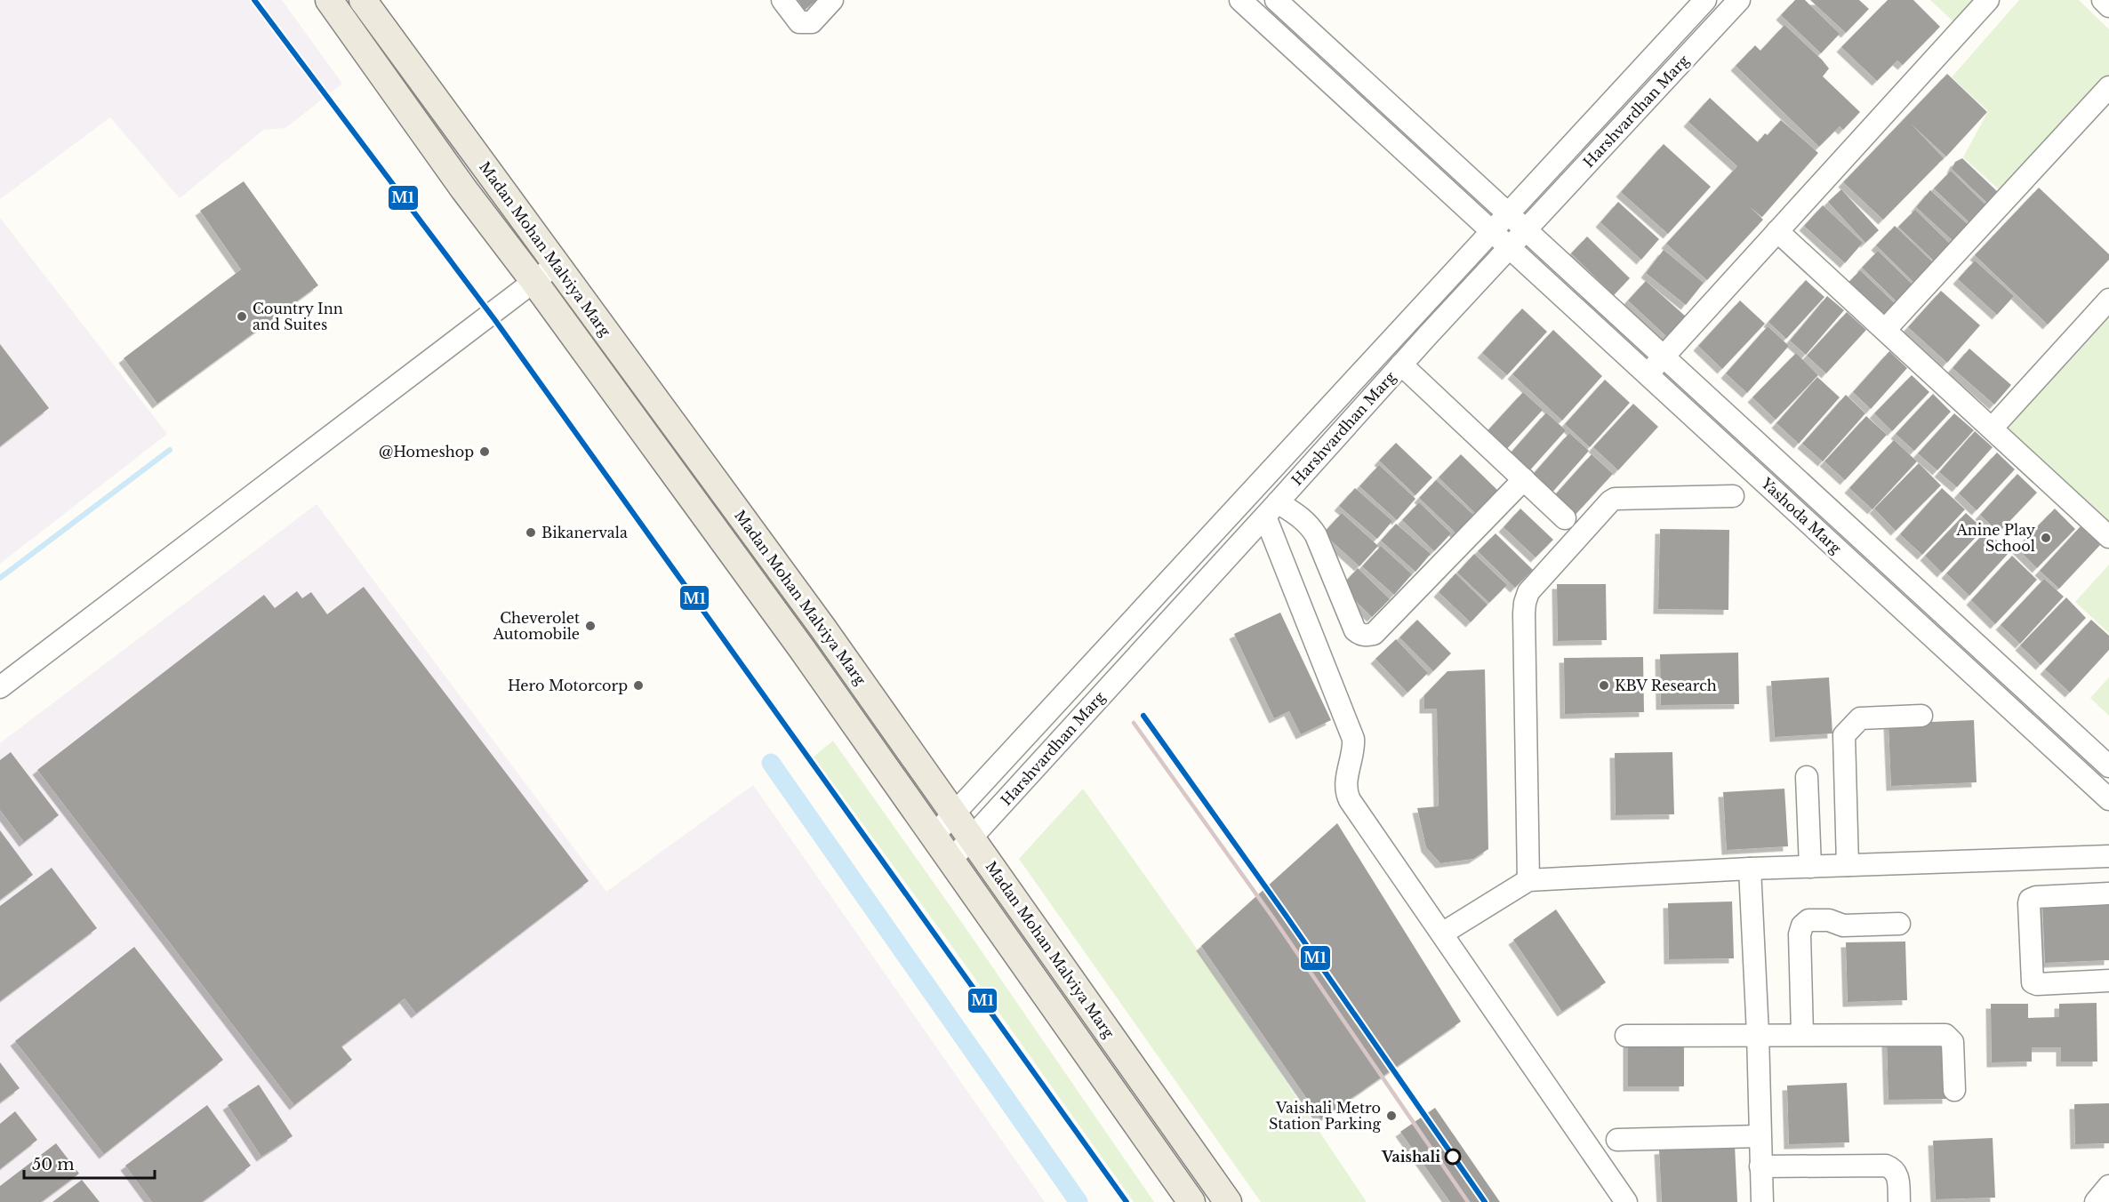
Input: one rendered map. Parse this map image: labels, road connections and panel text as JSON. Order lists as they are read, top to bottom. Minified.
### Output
{"streets":{"main road":["Madan Mohan Malviya Marg"],"street":["Harshvardhan Marg","Yashoda Marg"]},"crossings":[["Harshvardhan Marg","Madan Mohan Malviya Marg"],["Harshvardhan Marg","Yashoda Marg"]],"places":["Country Inn and Suites","@Homeshop","Bikanervala","Anine Play School","Cheverolet Automobile","Hero Motorcorp","KBV Research","Vaishali Metro Station Parking","Vaishali"],"lines":["transit line M1"],"scale_bar":"50 m"}
